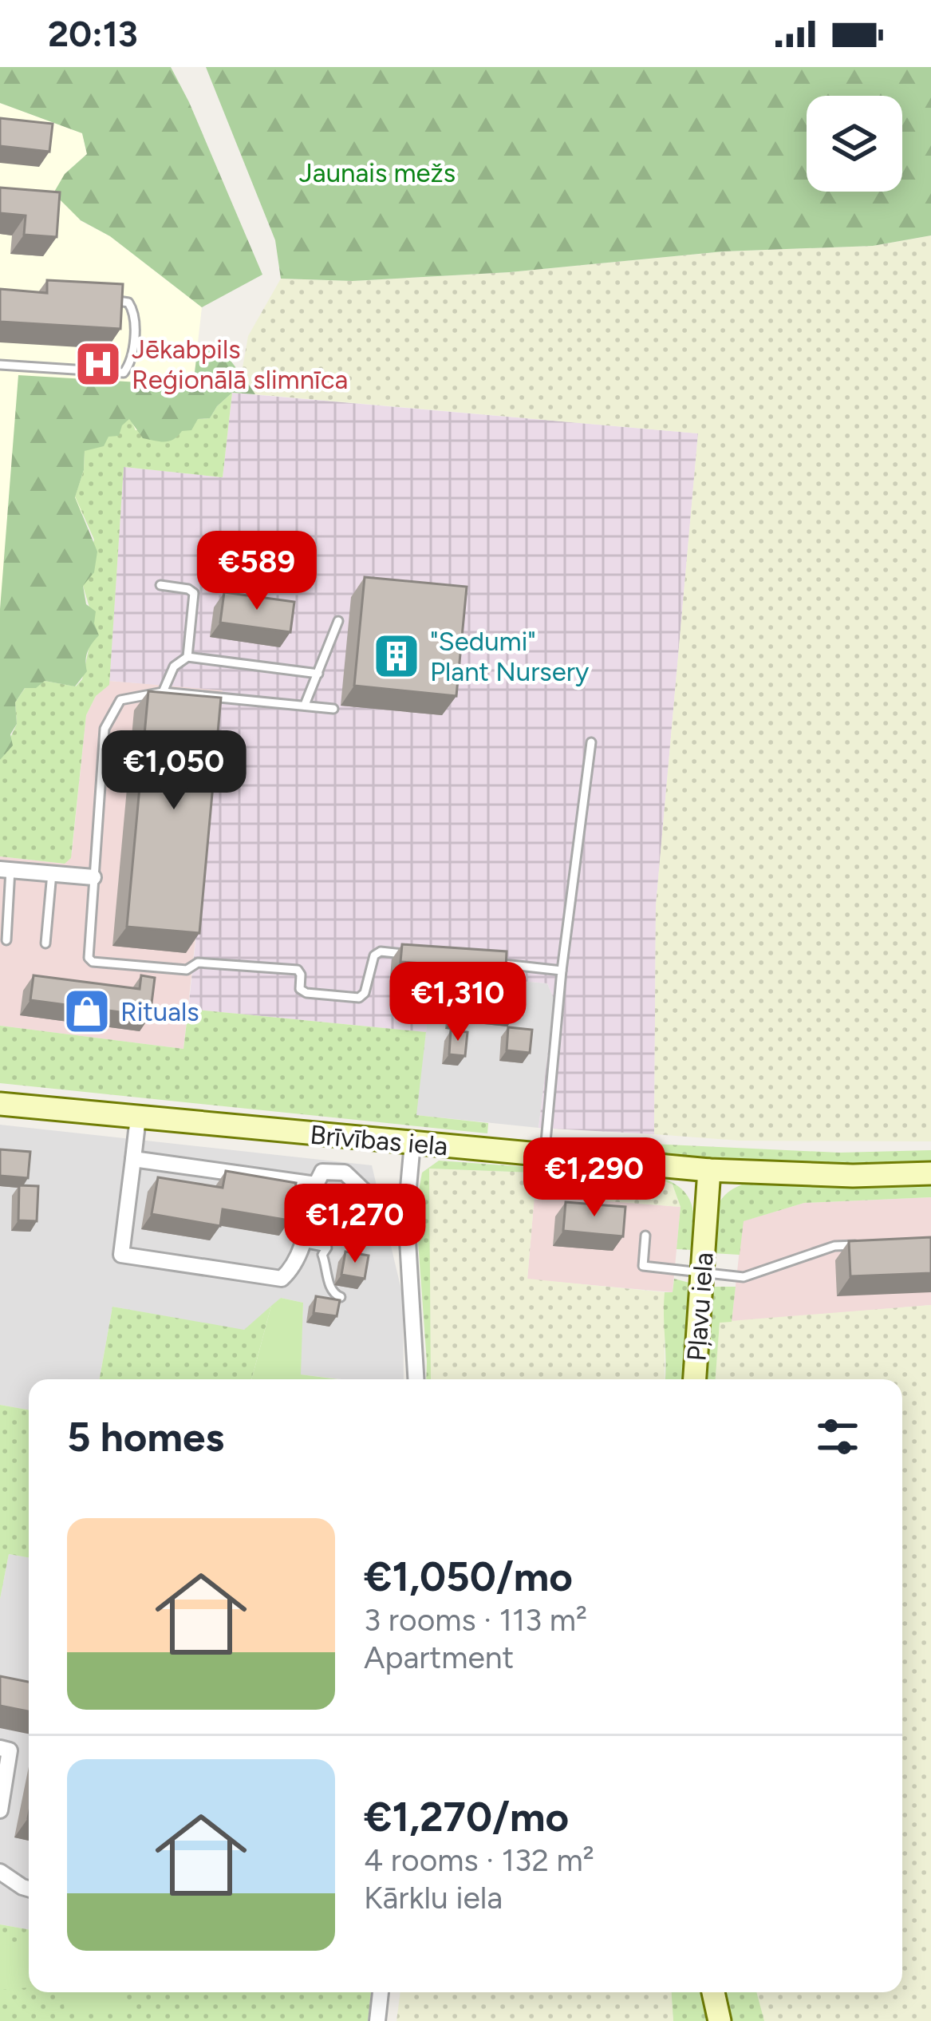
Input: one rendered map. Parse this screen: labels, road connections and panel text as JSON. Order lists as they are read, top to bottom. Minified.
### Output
{"streets":{"main road":["Brīvības iela","Pļavu iela"]},"crossings":[["Brīvības iela","Pļavu iela"]],"parks":["Jaunais mežs"],"places":{"hospital":["Jēkabpils Reģionālā slimnīca"],"building":["\"Sedumi\" Plant Nursery"],"shop":["Rituals"]},"page":{"status":"20:13","price":["€589","€1,050","€1,310","€1,290","€1,270"],"heading":"5 homes","list":[{"name":"€1,050/mo","note":"3 rooms · 113 m² · Apartment"},{"name":"€1,270/mo","note":"4 rooms · 132 m² · Kārklu iela"}]}}
